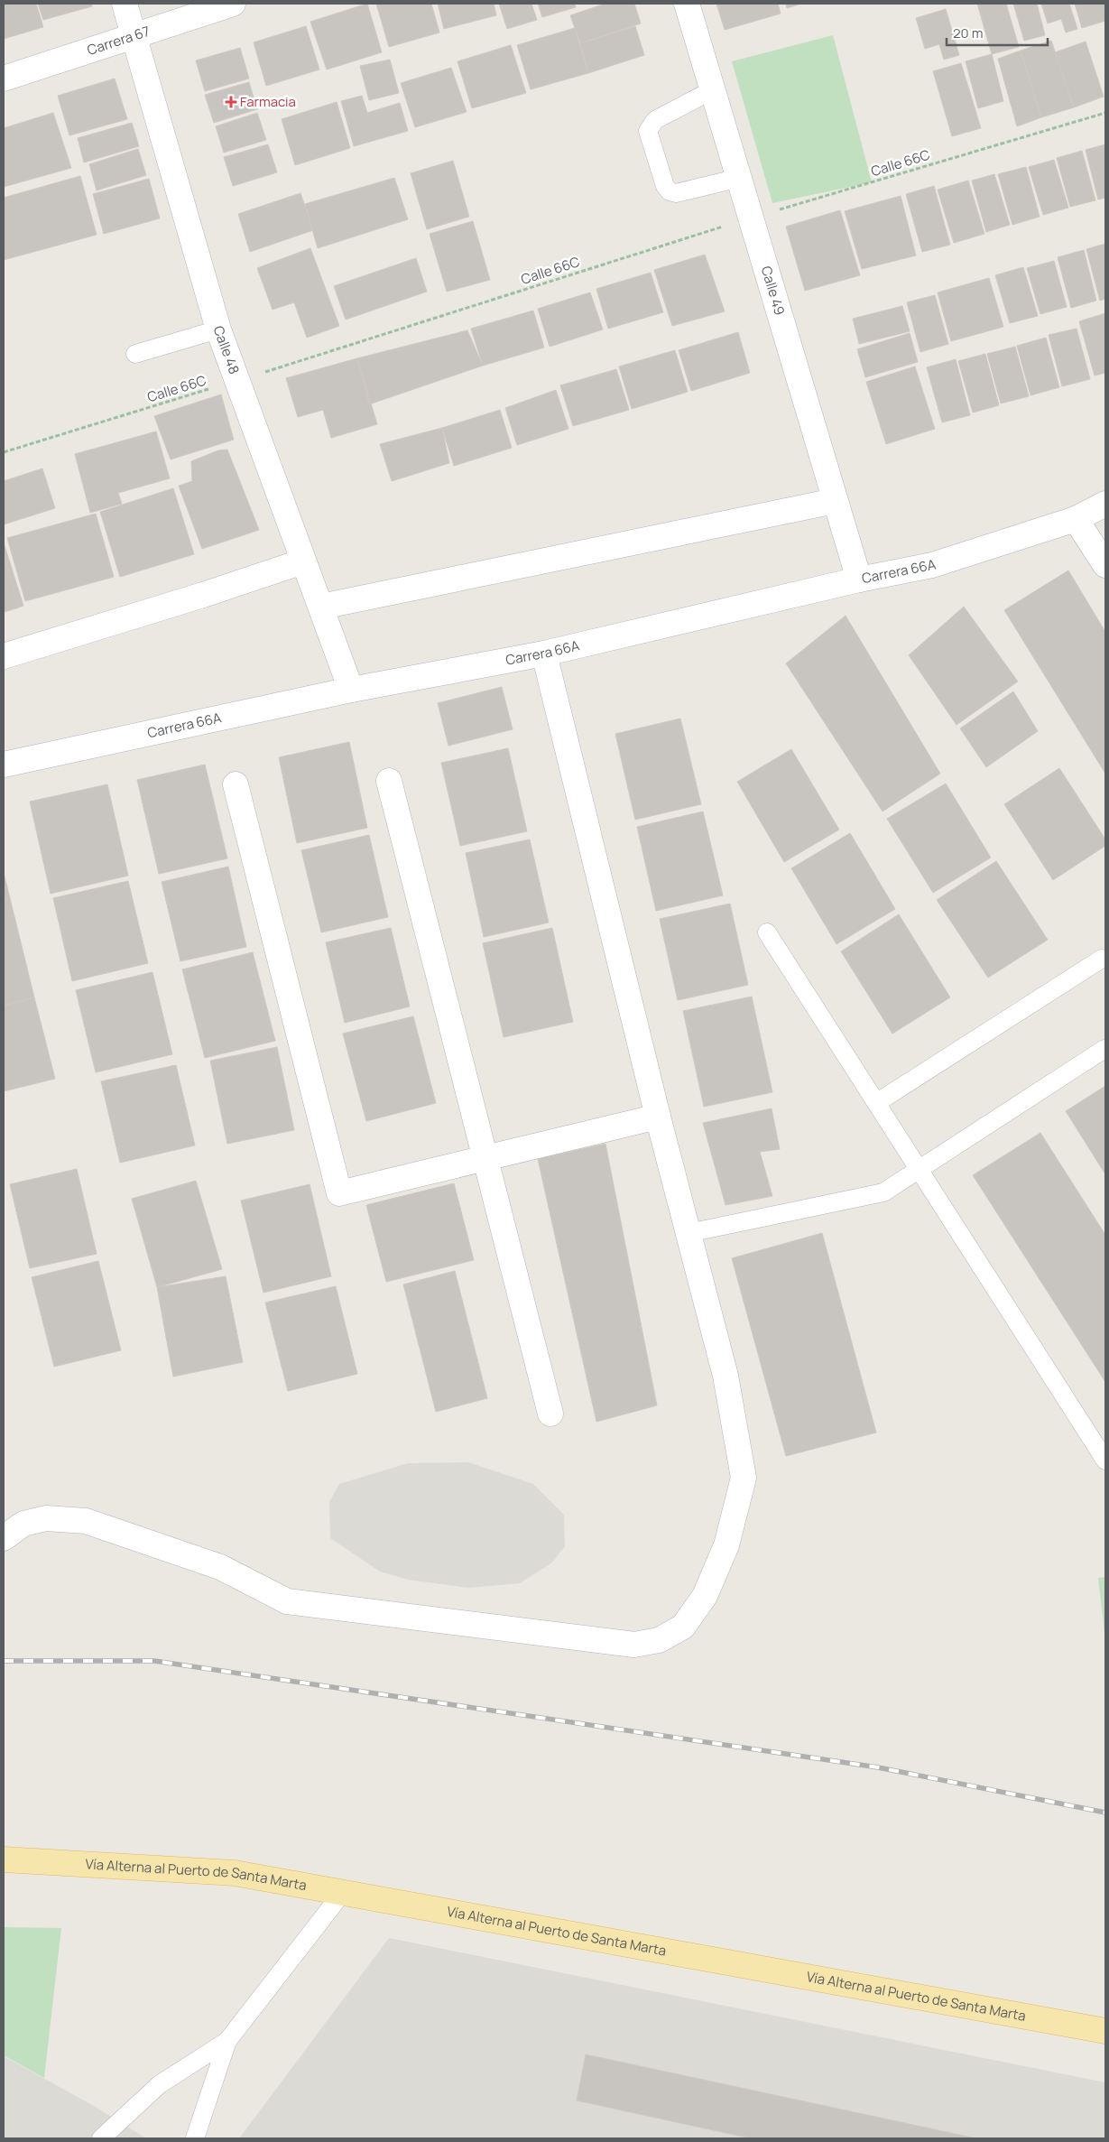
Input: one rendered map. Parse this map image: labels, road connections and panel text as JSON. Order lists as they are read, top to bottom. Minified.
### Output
{"streets":{"main road":["Vía Alterna al Puerto de Santa Marta"],"street":["Carrera 67","Calle 49","Calle 48","Carrera 66A"],"path":["Calle 66C"]},"crossings":[["Carrera 67","Calle 48"],["Calle 66C","Calle 49"],["Calle 66C","Calle 48"],["Calle 49","Carrera 66A"],["Calle 48","Carrera 66A"]],"places":{"health":["Farmacia"]},"scale_bar":"20 m"}
